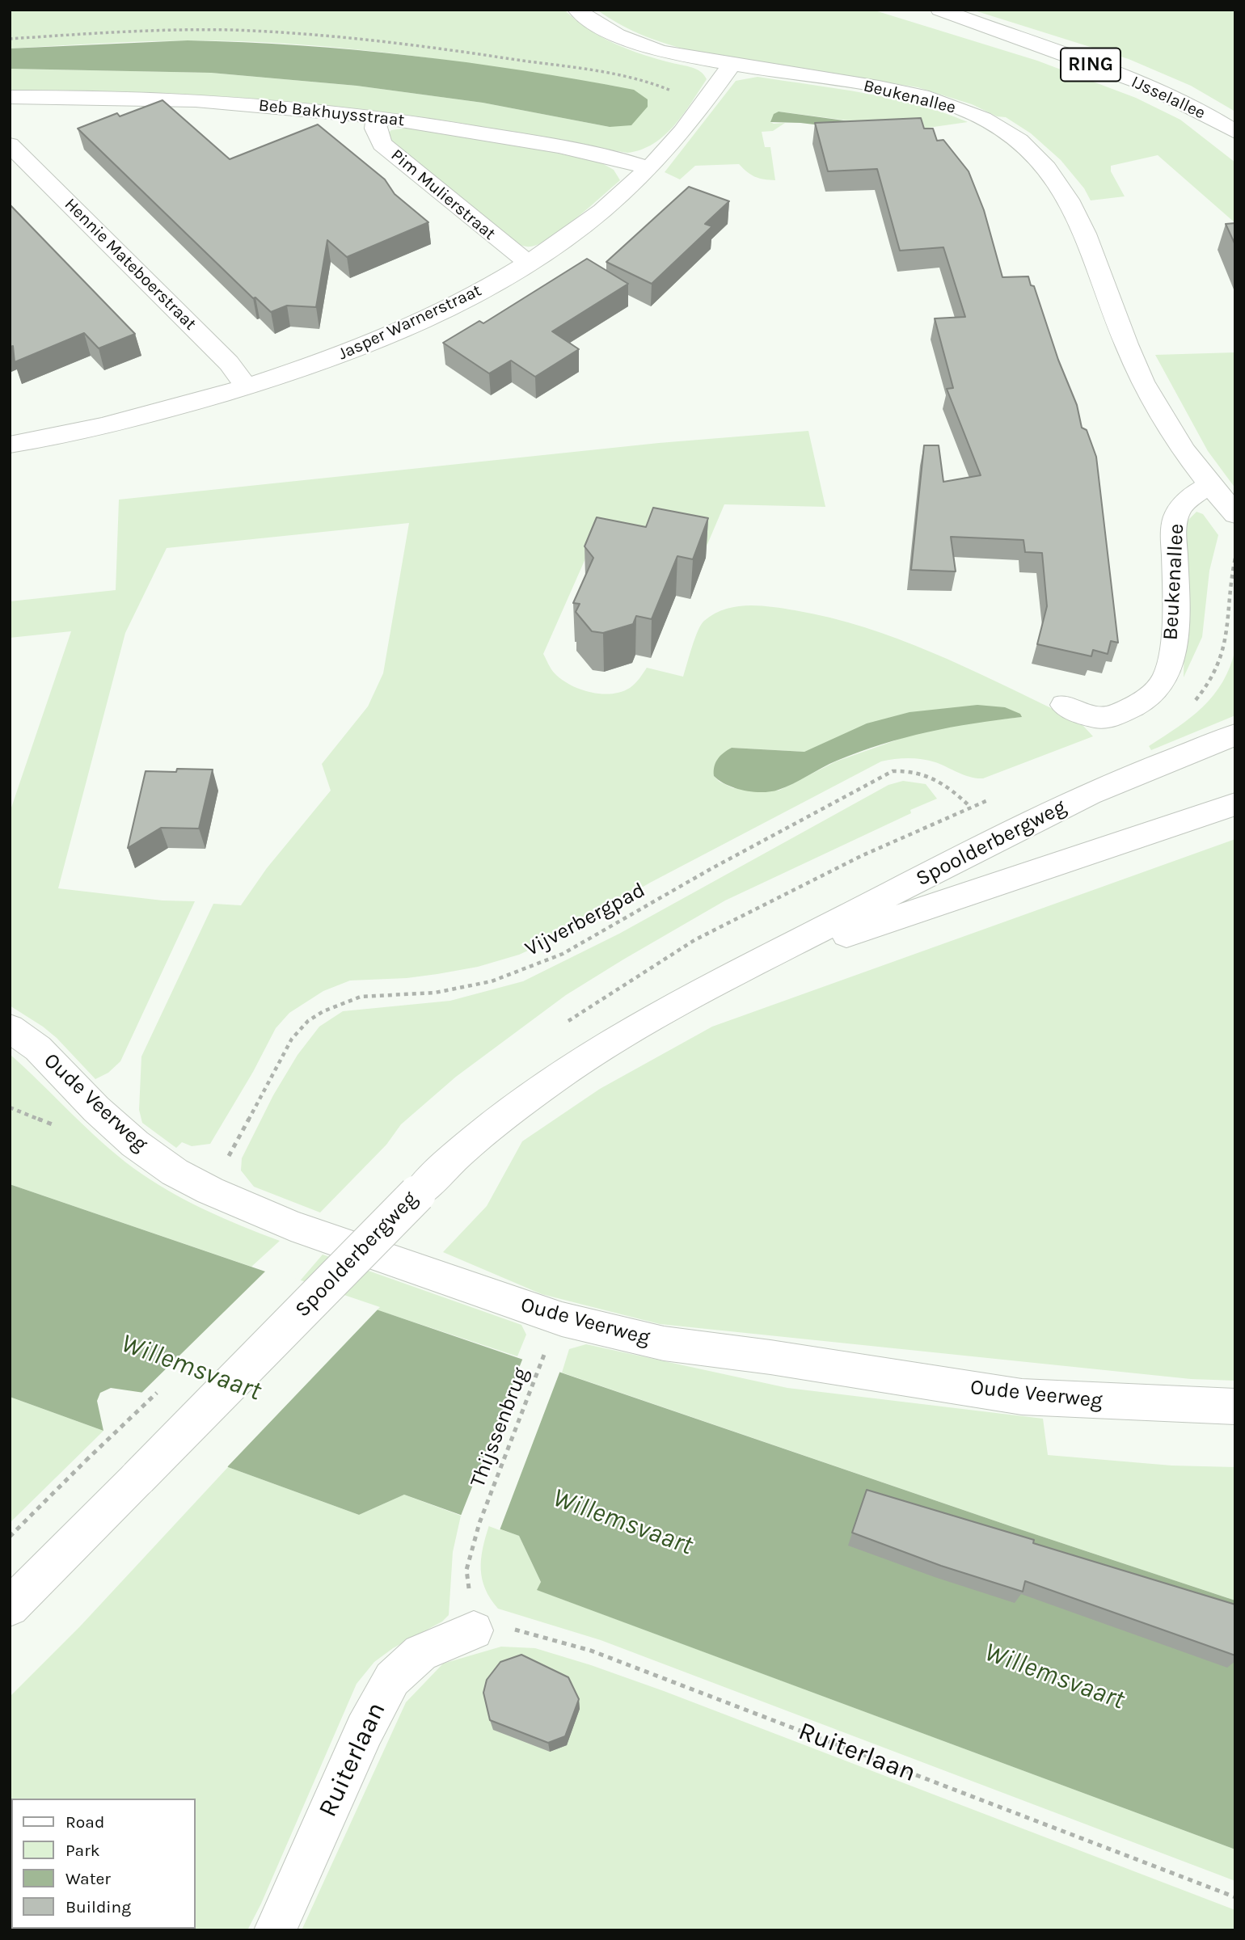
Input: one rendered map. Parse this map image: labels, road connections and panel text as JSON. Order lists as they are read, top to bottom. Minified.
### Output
{"streets":{"street":["RING","Beukenallee","IJsselallee","Beb Bakhuysstraat","Pim Mulierstraat","Hennie Mateboerstraat","Jasper Warnerstraat","Spoolderbergweg","Oude Veerweg","Ruiterlaan"],"path":["Vijverbergpad","Thijssenbrug"]},"crossings":[["Beukenallee","Jasper Warnerstraat"],["Beb Bakhuysstraat","Pim Mulierstraat"],["Beb Bakhuysstraat","Jasper Warnerstraat"],["Pim Mulierstraat","Jasper Warnerstraat"],["Hennie Mateboerstraat","Jasper Warnerstraat"],["Vijverbergpad","Oude Veerweg"],["Thijssenbrug","Ruiterlaan"]],"water":["Willemsvaart"],"legend":["Road","Park","Water","Building"]}
